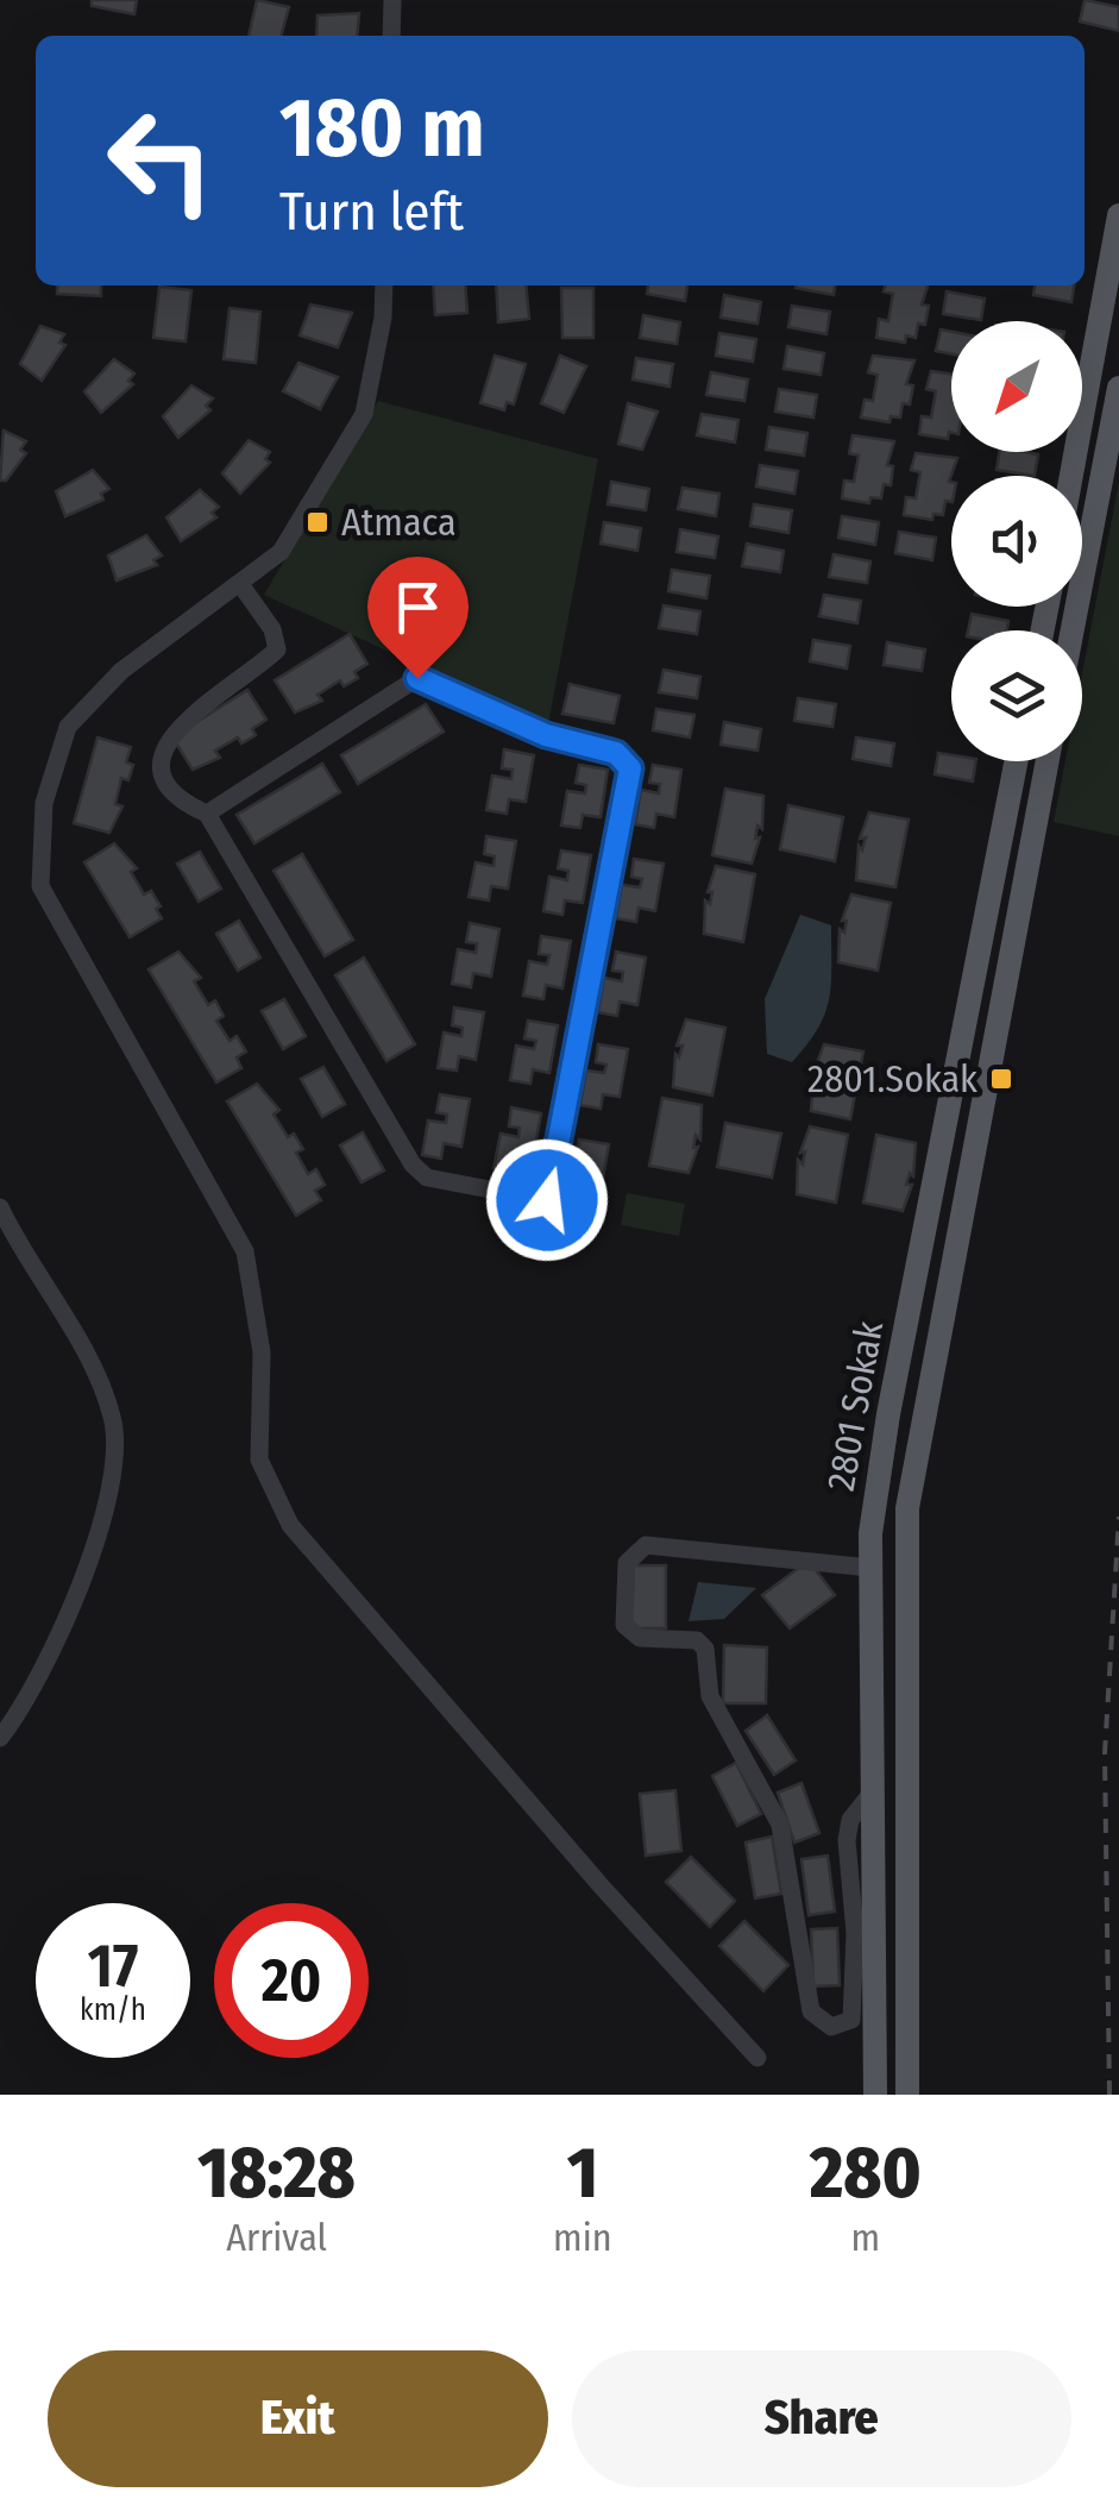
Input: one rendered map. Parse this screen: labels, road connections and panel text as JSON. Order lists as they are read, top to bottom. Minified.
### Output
{"streets":{"main road":["2801 Sokak"]},"places":{"transit":["Atmaca","2801.Sokak"]},"north":"bottom left","page":{"turn":["180 m","Turn left"],"speed":"17 km/h","limit":"20","eta":["18:28","Arrival","1","min","280","m"],"buttons":["Exit","Share"]}}
